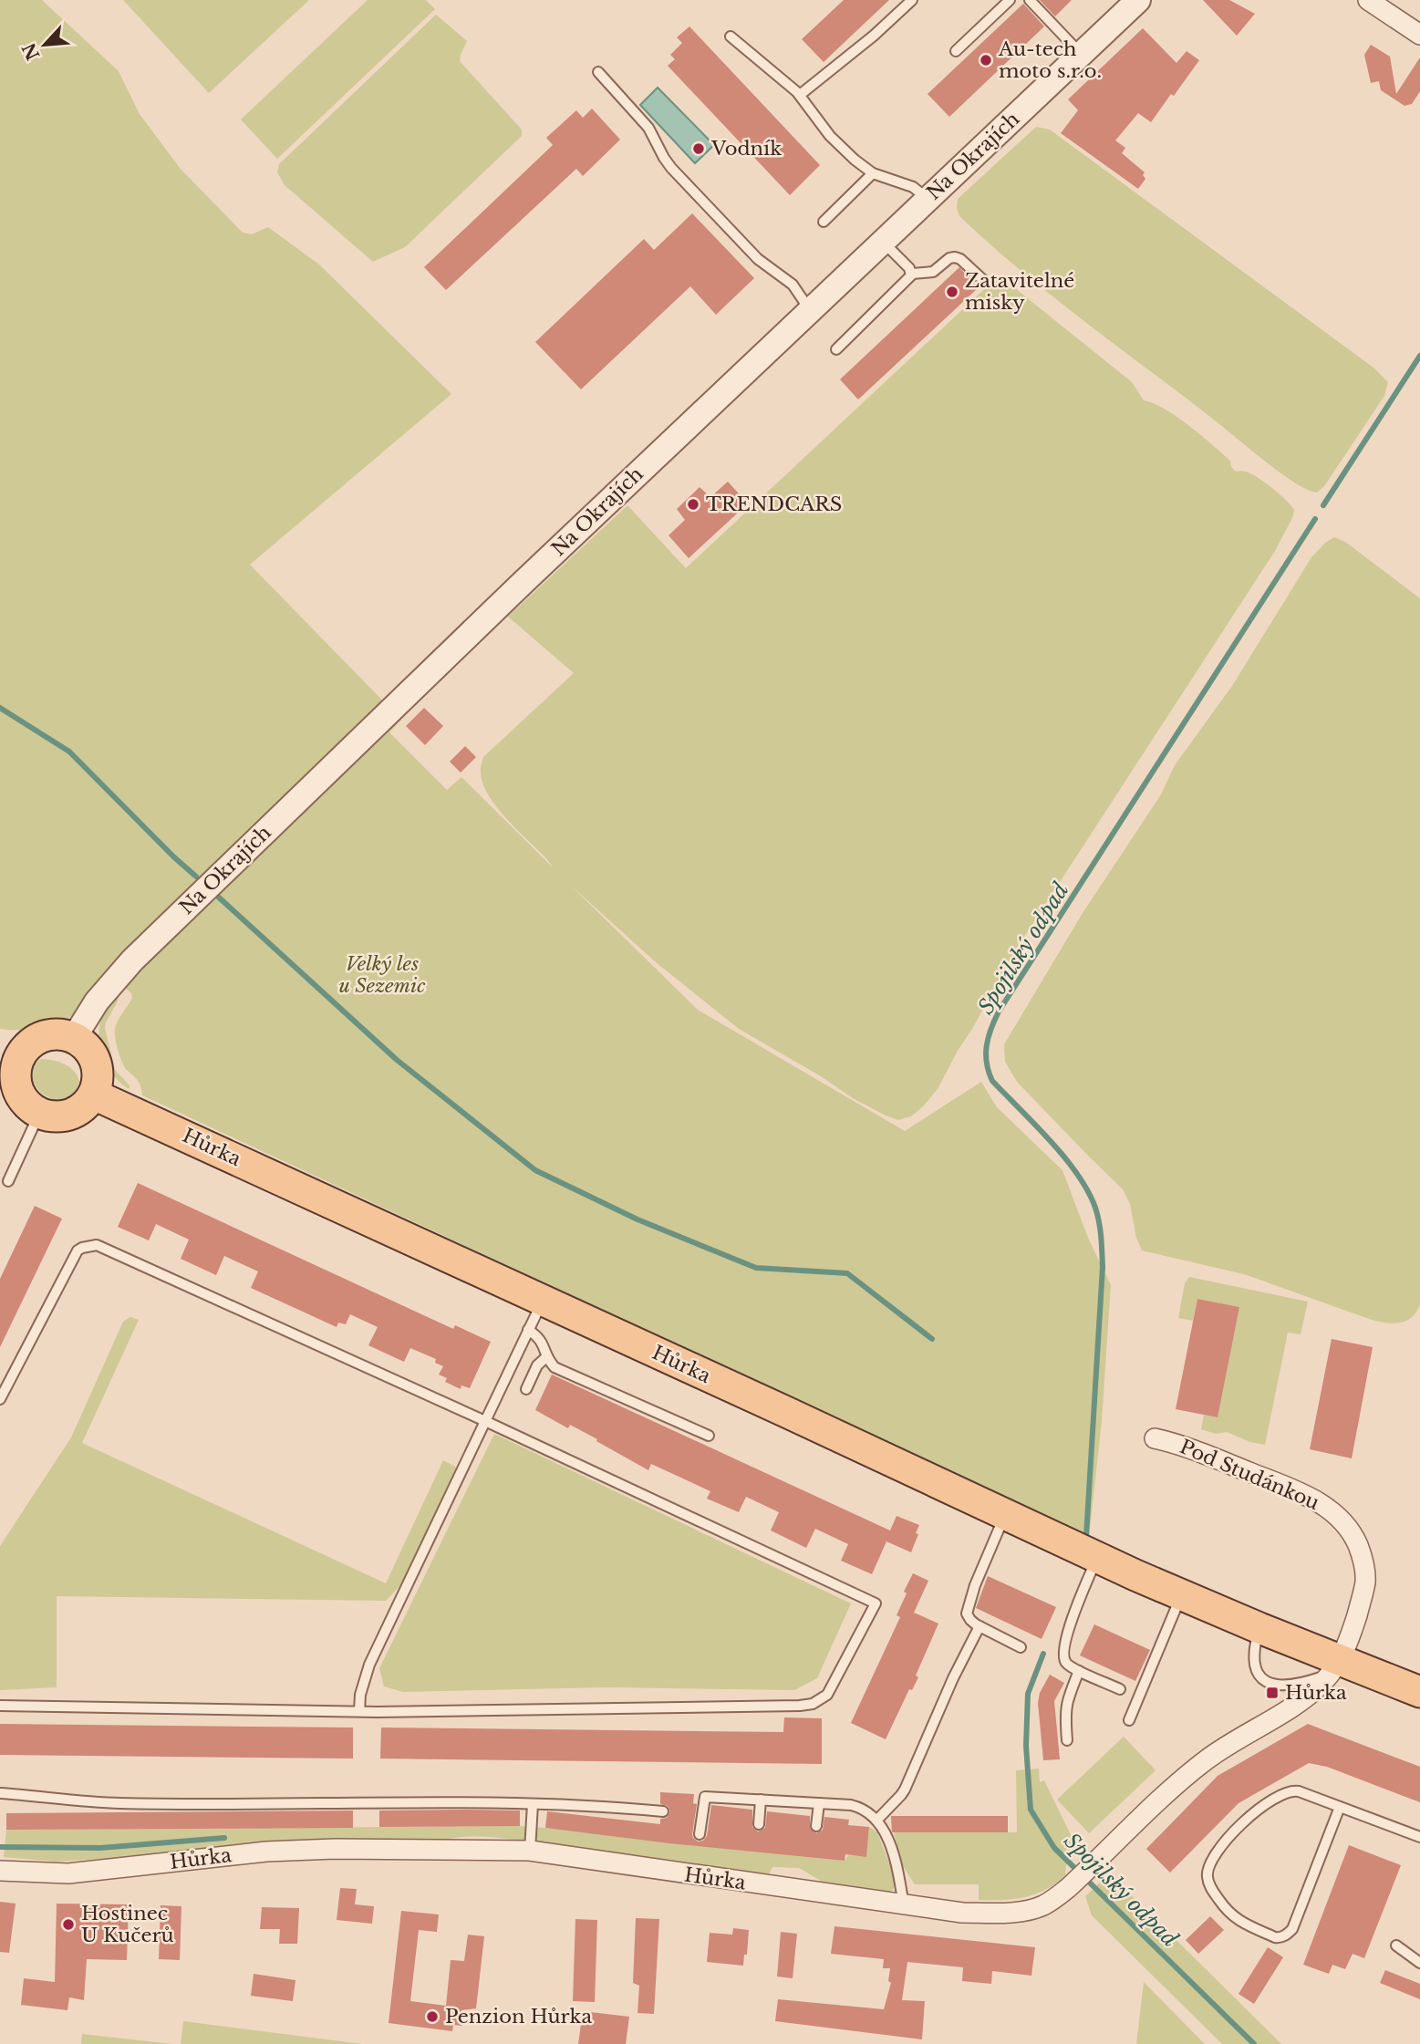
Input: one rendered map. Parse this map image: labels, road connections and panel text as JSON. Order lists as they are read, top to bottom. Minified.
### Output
{"streets":{"main road":["Hůrka"],"street":["Na Okrajích","Pod Studánkou"]},"crossings":[["Na Okrajích","Hůrka"],["Hůrka","Pod Studánkou"]],"water":["Spojilský odpad"],"parks":["Velký les u Sezemic"],"places":{"other":["Au-tech moto s.r.o.","Vodník","Zatavitelné misky","TRENDCARS","Hostinec U Kučerů","Penzion Hůrka"],"transit":["Hůrka"]},"north":"bottom left"}
